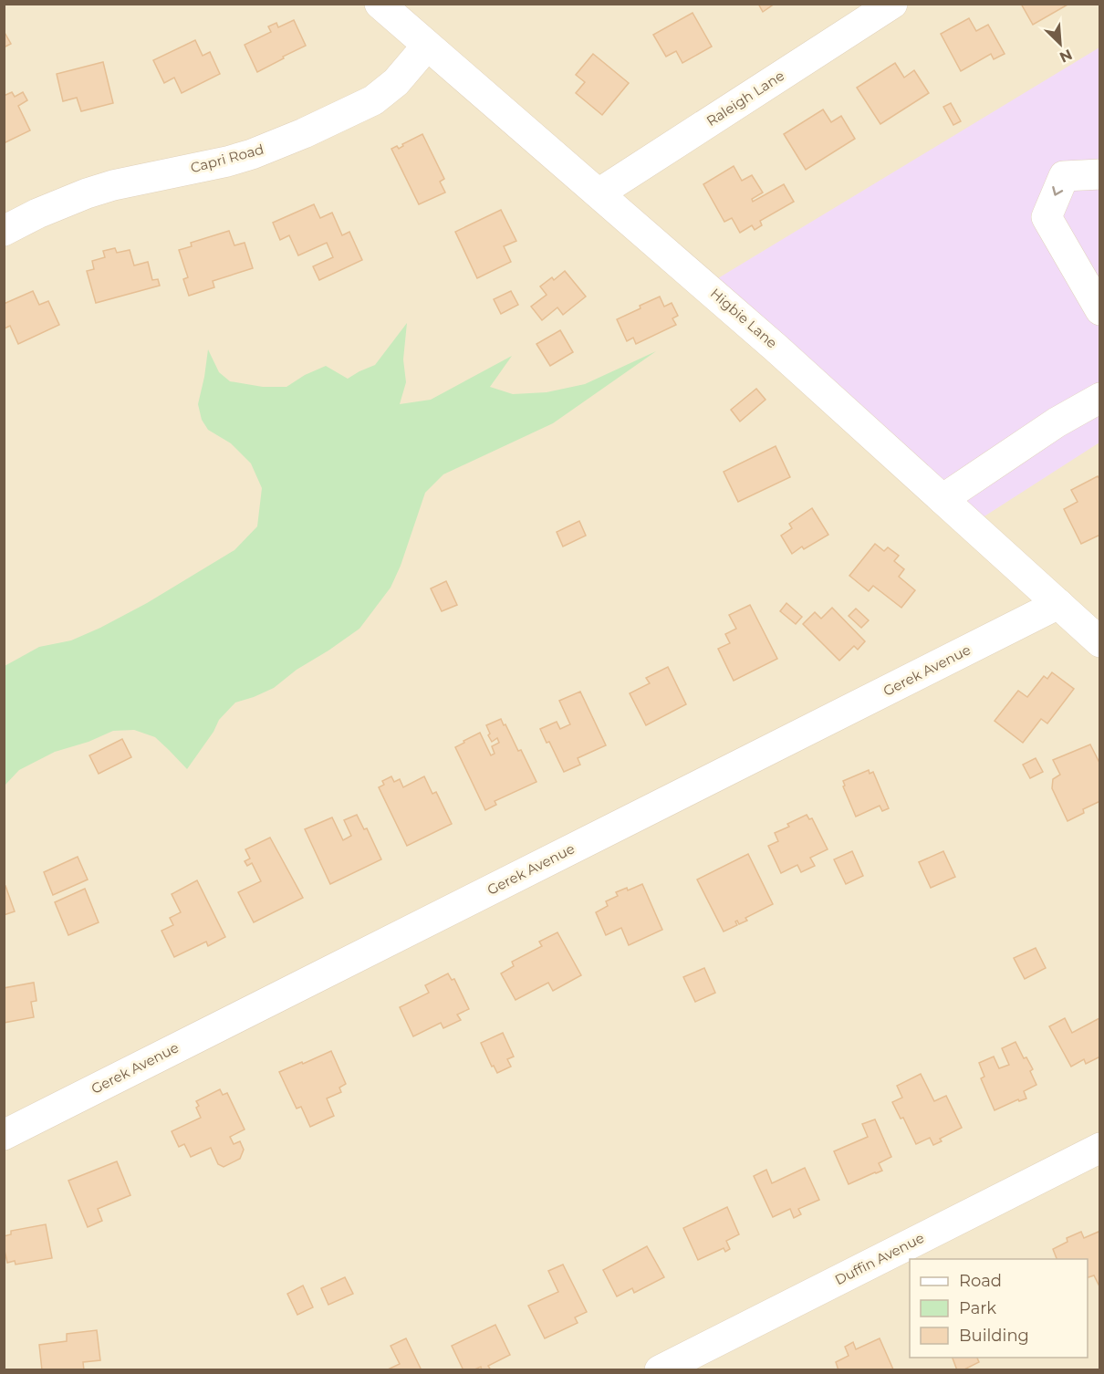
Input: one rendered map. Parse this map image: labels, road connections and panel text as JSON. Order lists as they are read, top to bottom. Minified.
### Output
{"streets":{"street":["Raleigh Lane","Capri Road","Higbie Lane","Gerek Avenue","Duffin Avenue"]},"crossings":[["Raleigh Lane","Higbie Lane"],["Capri Road","Higbie Lane"],["Higbie Lane","Gerek Avenue"]],"legend":["Road","Park","Building"],"north":"bottom right"}
